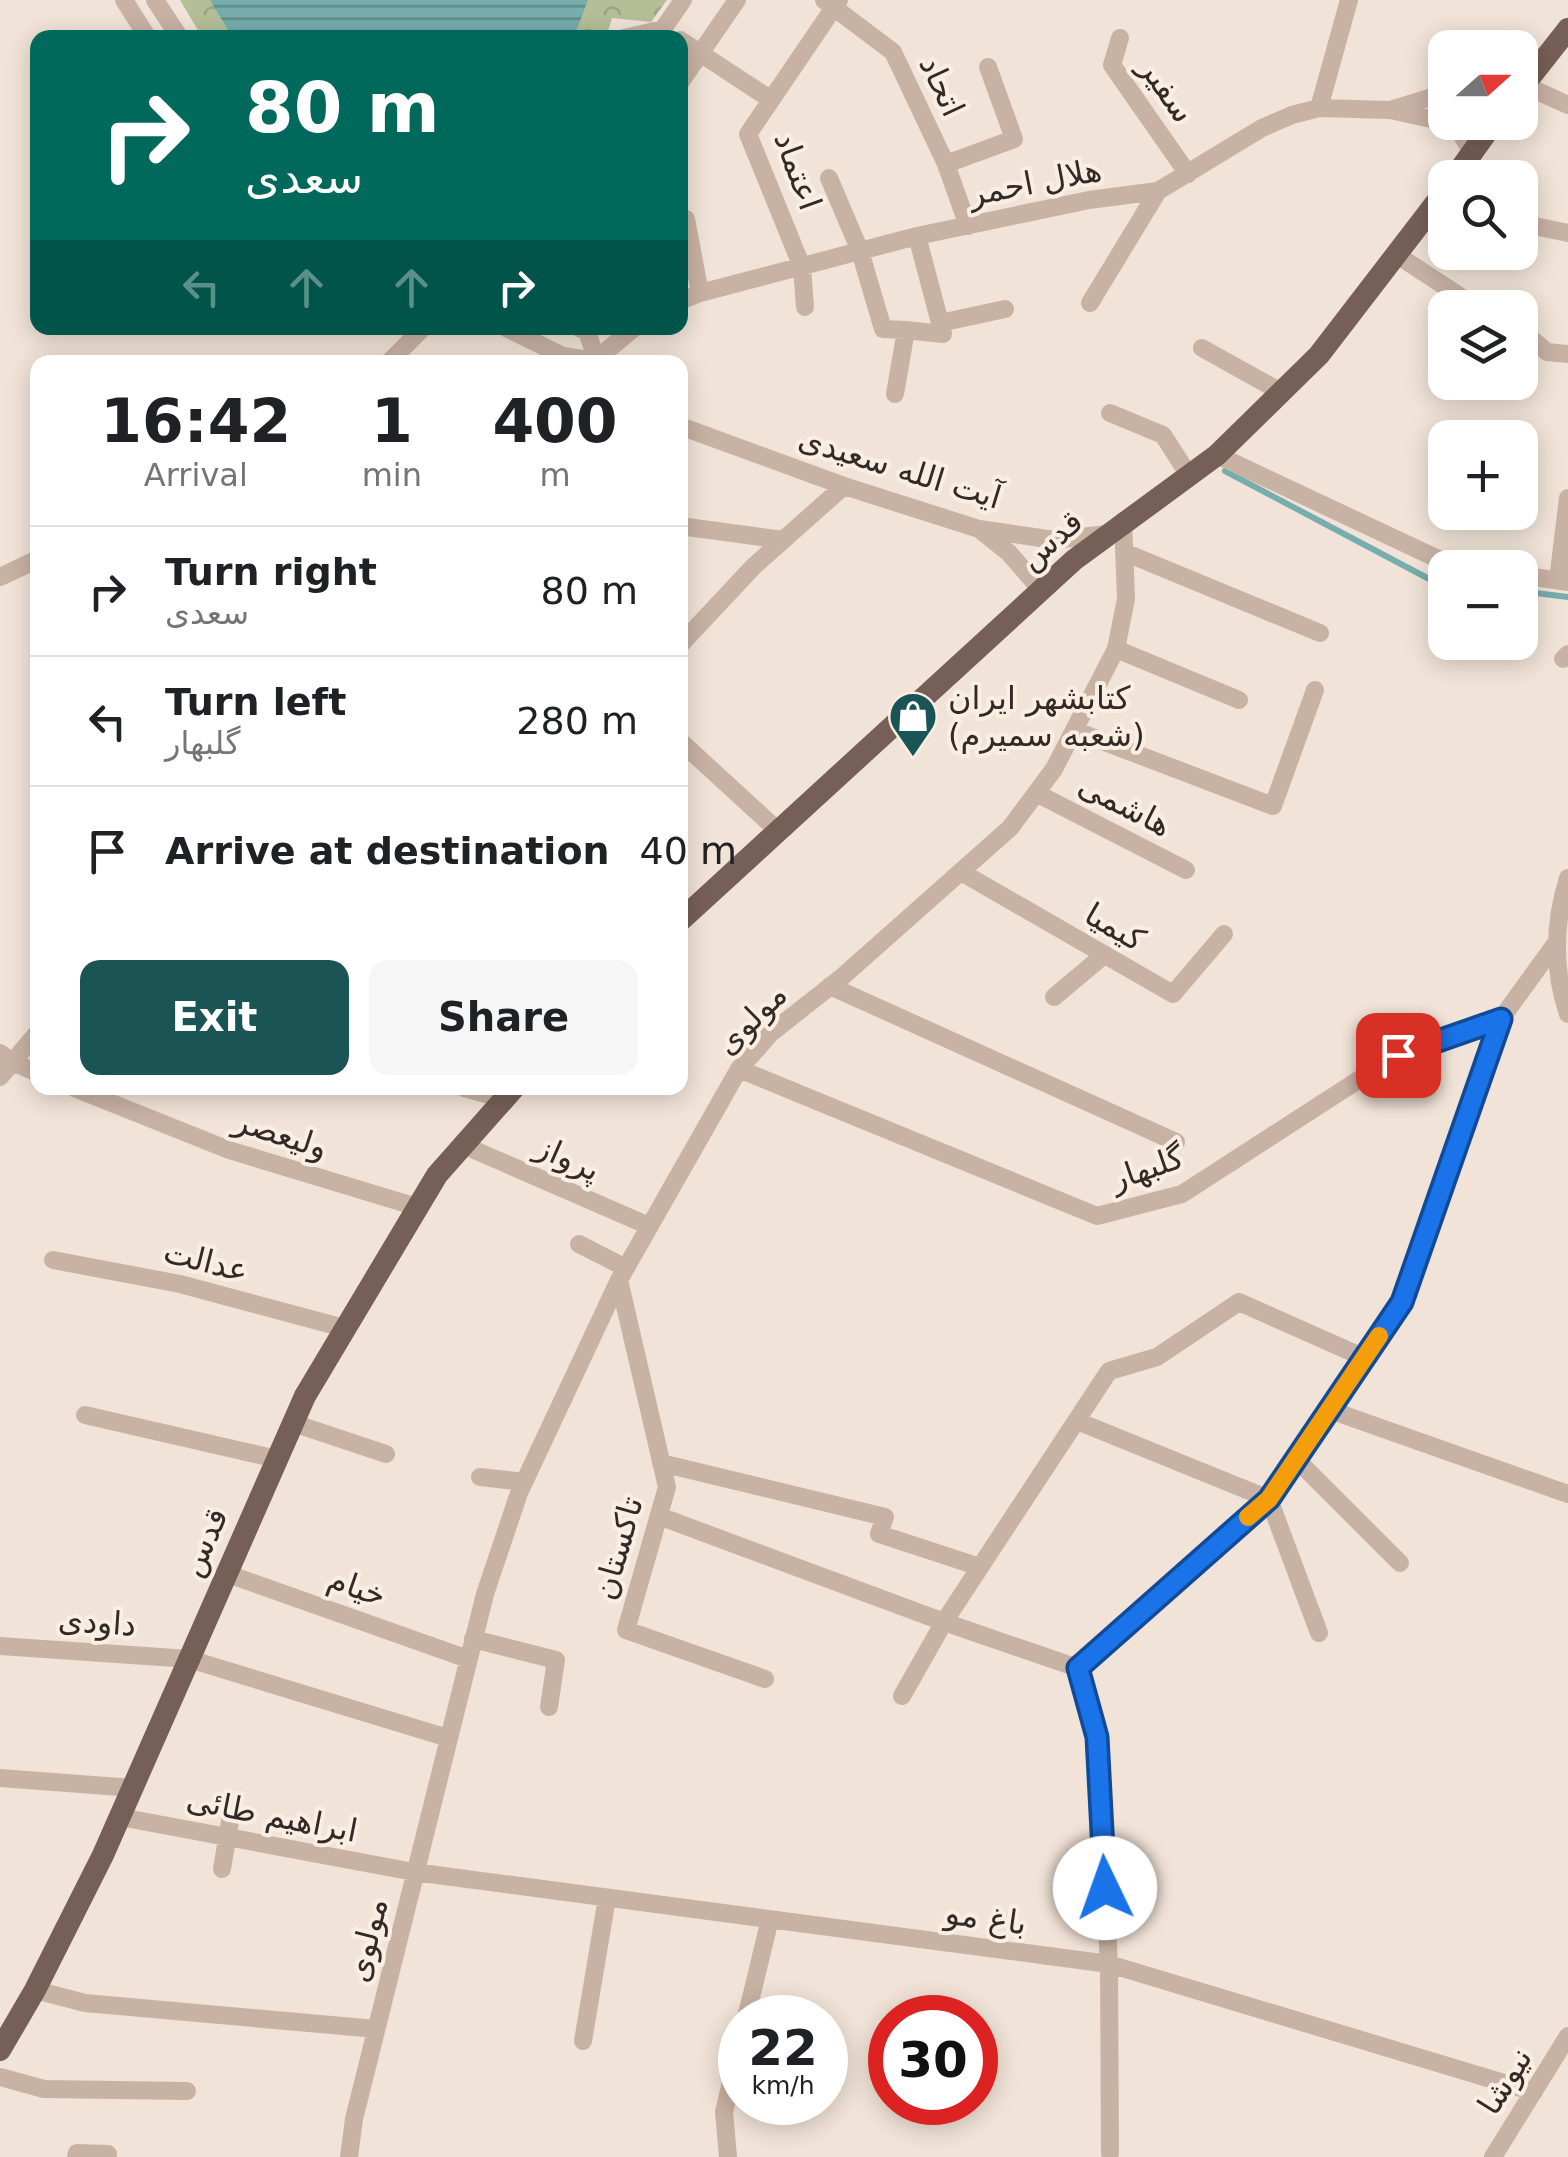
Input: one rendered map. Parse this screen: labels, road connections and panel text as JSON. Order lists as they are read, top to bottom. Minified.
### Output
{"streets":{"main road":["قدس"],"street":["اتحاد","سفیر","اعتماد","هلال احمر","آیت الله سعیدی","هاشمی","کیمیا","مولوی","ولیعصر","پرواز","گلبهار","عدالت","تاکستان","خیام","داودی","ابراهیم طائی","باغ مو","نیوشا"]},"crossings":[["اتحاد","اعتماد"],["اتحاد","هلال احمر"],["سفیر","هلال احمر"],["اعتماد","هلال احمر"],["آیت الله سعیدی","قدس"],["آیت الله سعیدی","مولوی"],["قدس","مولوی"],["قدس","ولیعصر"],["قدس","پرواز"],["قدس","عدالت"],["قدس","خیام"],["قدس","داودی"],["قدس","ابراهیم طائی"],["هاشمی","مولوی"],["کیمیا","مولوی"],["مولوی","پرواز"],["مولوی","گلبهار"],["مولوی","تاکستان"],["مولوی","خیام"],["مولوی","ابراهیم طائی"],["مولوی","باغ مو"],["ابراهیم طائی","باغ مو"],["باغ مو","نیوشا"]],"places":{"shop":["کتابشهر ایران (شعبه سمیرم)"]},"north":"right","page":{"map_buttons":["+","−"],"turn":["80 m","سعدی"],"eta":["16:42","Arrival","1","min","400","m"],"list":[{"name":"Turn right","note":"سعدی","value":"80 m"},{"name":"Turn left","note":"گلبهار","value":"280 m"},{"name":"Arrive at destination","value":"40 m"}],"buttons":["Exit","Share"],"speed":"22 km/h","limit":"30"}}
